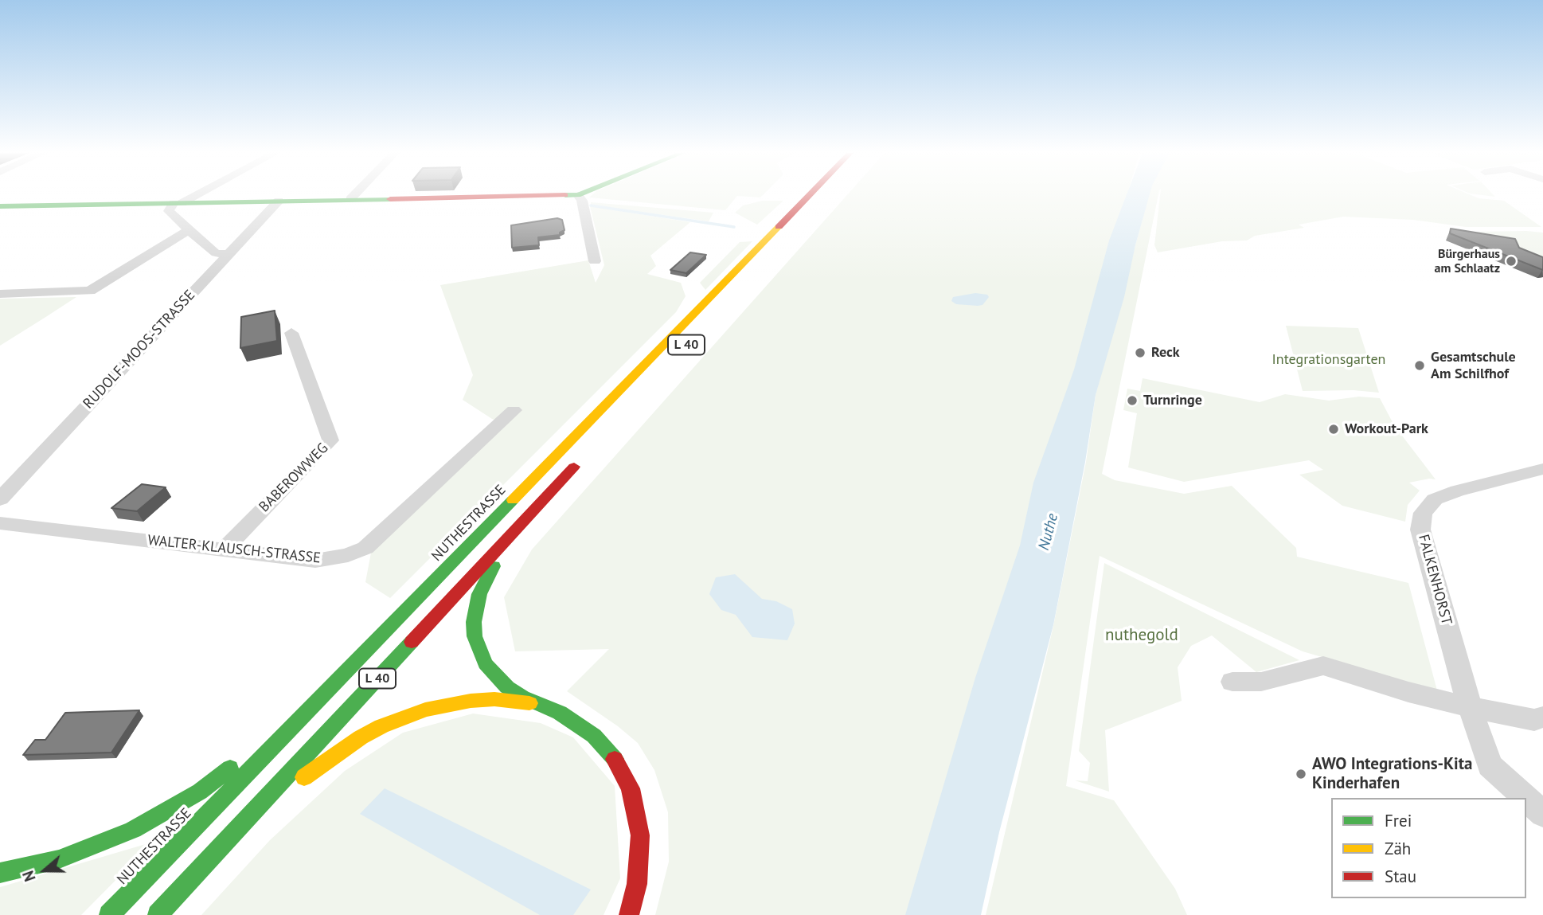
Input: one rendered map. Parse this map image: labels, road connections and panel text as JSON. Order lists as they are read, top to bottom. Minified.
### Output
{"streets":{"main road":["L 40","NUTHESTRASSE"],"street":["RUDOLF-MOOS-STRASSE","BABEROWWEG","WALTER-KLAUSCH-STRASSE","FALKENHORST"]},"crossings":[["BABEROWWEG","WALTER-KLAUSCH-STRASSE"]],"water":["Nuthe"],"parks":["Integrationsgarten","nuthegold"],"places":["Bürgerhaus am Schlaatz","Reck","Gesamtschule Am Schilfhof","Turnringe","Workout-Park","AWO Integrations-Kita Kinderhafen"],"legend":["Frei","Zäh","Stau"],"north":"left"}
